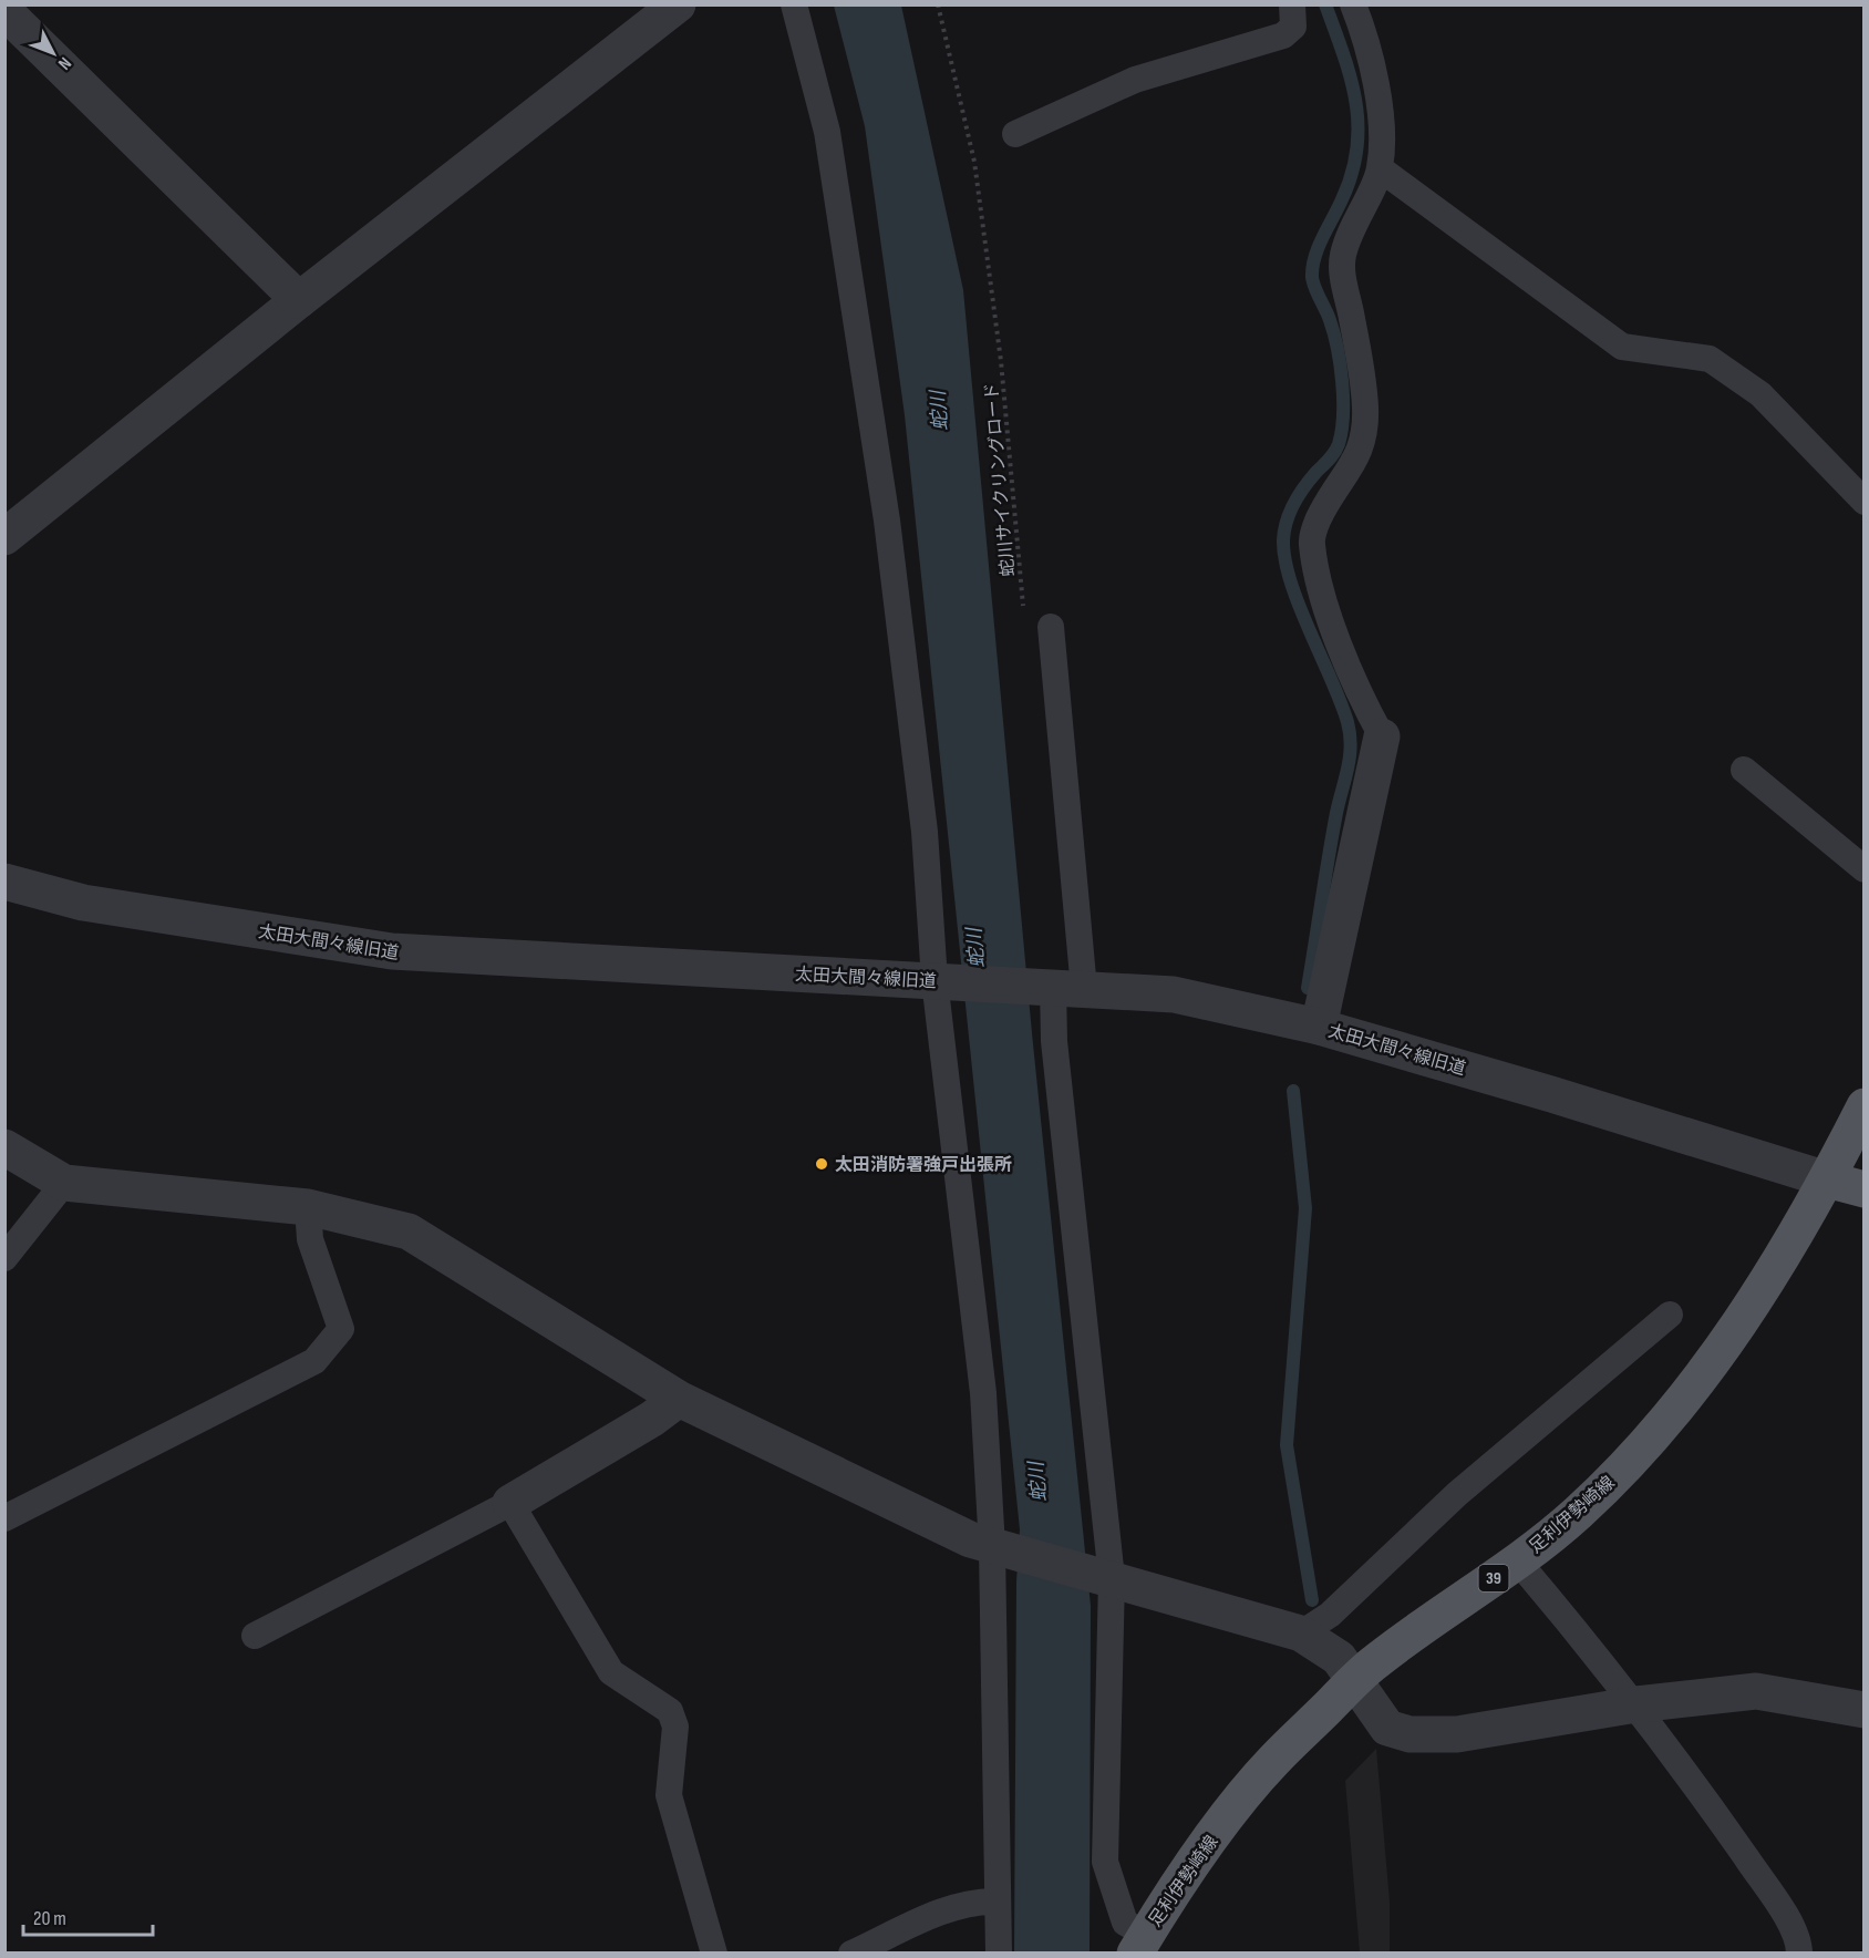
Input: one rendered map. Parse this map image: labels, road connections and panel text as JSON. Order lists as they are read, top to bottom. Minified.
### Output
{"streets":{"main road":["足利伊勢崎線","39"],"street":["太田大間々線旧道"],"path":["蛇川サイクリングロード"]},"crossings":[["太田大間々線旧道","足利伊勢崎線"]],"water":["蛇川"],"places":["太田消防署強戸出張所"],"scale_bar":"20 m","north":"bottom right"}
